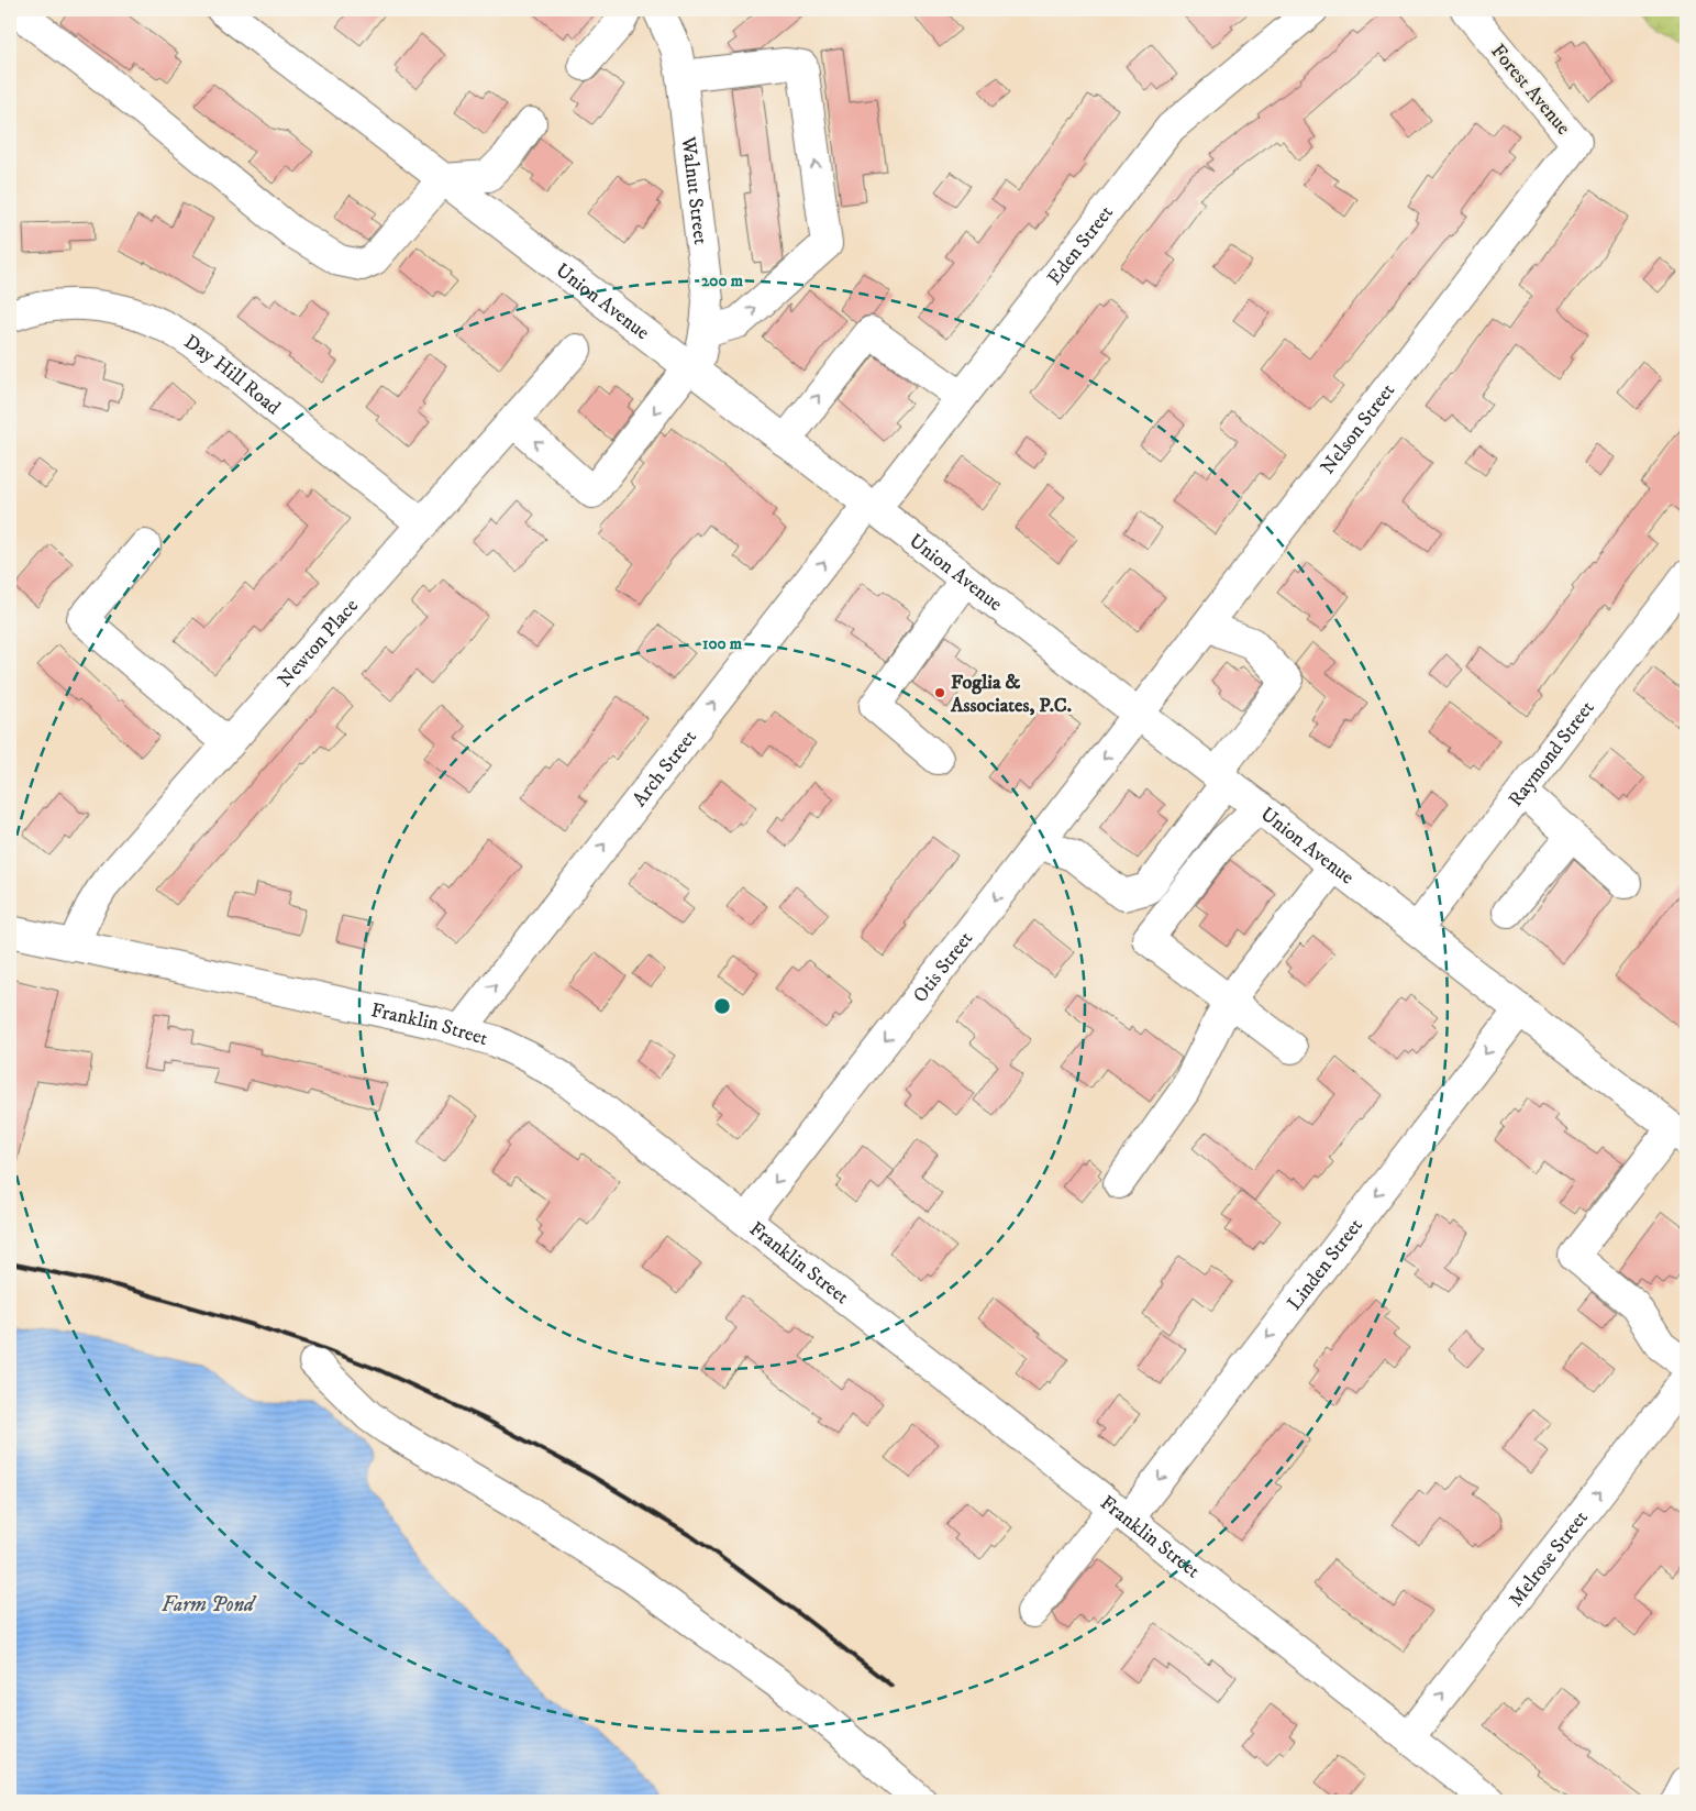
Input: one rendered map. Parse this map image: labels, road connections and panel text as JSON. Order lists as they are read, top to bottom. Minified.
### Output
{"streets":{"street":["Forest Avenue","Walnut Street","Eden Street","Union Avenue","Day Hill Road","Nelson Street","Newton Place","Raymond Street","Arch Street","Otis Street","Franklin Street","Linden Street","Melrose Street"]},"crossings":[["Forest Avenue","Nelson Street"],["Walnut Street","Union Avenue"],["Walnut Street","Newton Place"],["Eden Street","Union Avenue"],["Eden Street","Arch Street"],["Union Avenue","Nelson Street"],["Union Avenue","Raymond Street"],["Union Avenue","Arch Street"],["Union Avenue","Otis Street"],["Union Avenue","Linden Street"],["Day Hill Road","Newton Place"],["Nelson Street","Otis Street"],["Newton Place","Franklin Street"],["Arch Street","Franklin Street"],["Otis Street","Franklin Street"],["Franklin Street","Linden Street"],["Franklin Street","Melrose Street"]],"one_way":["Arch Street","Melrose Street"],"water":["Farm Pond"],"places":["Foglia & Associates, P.C."],"rings":["200 m","100 m"]}
